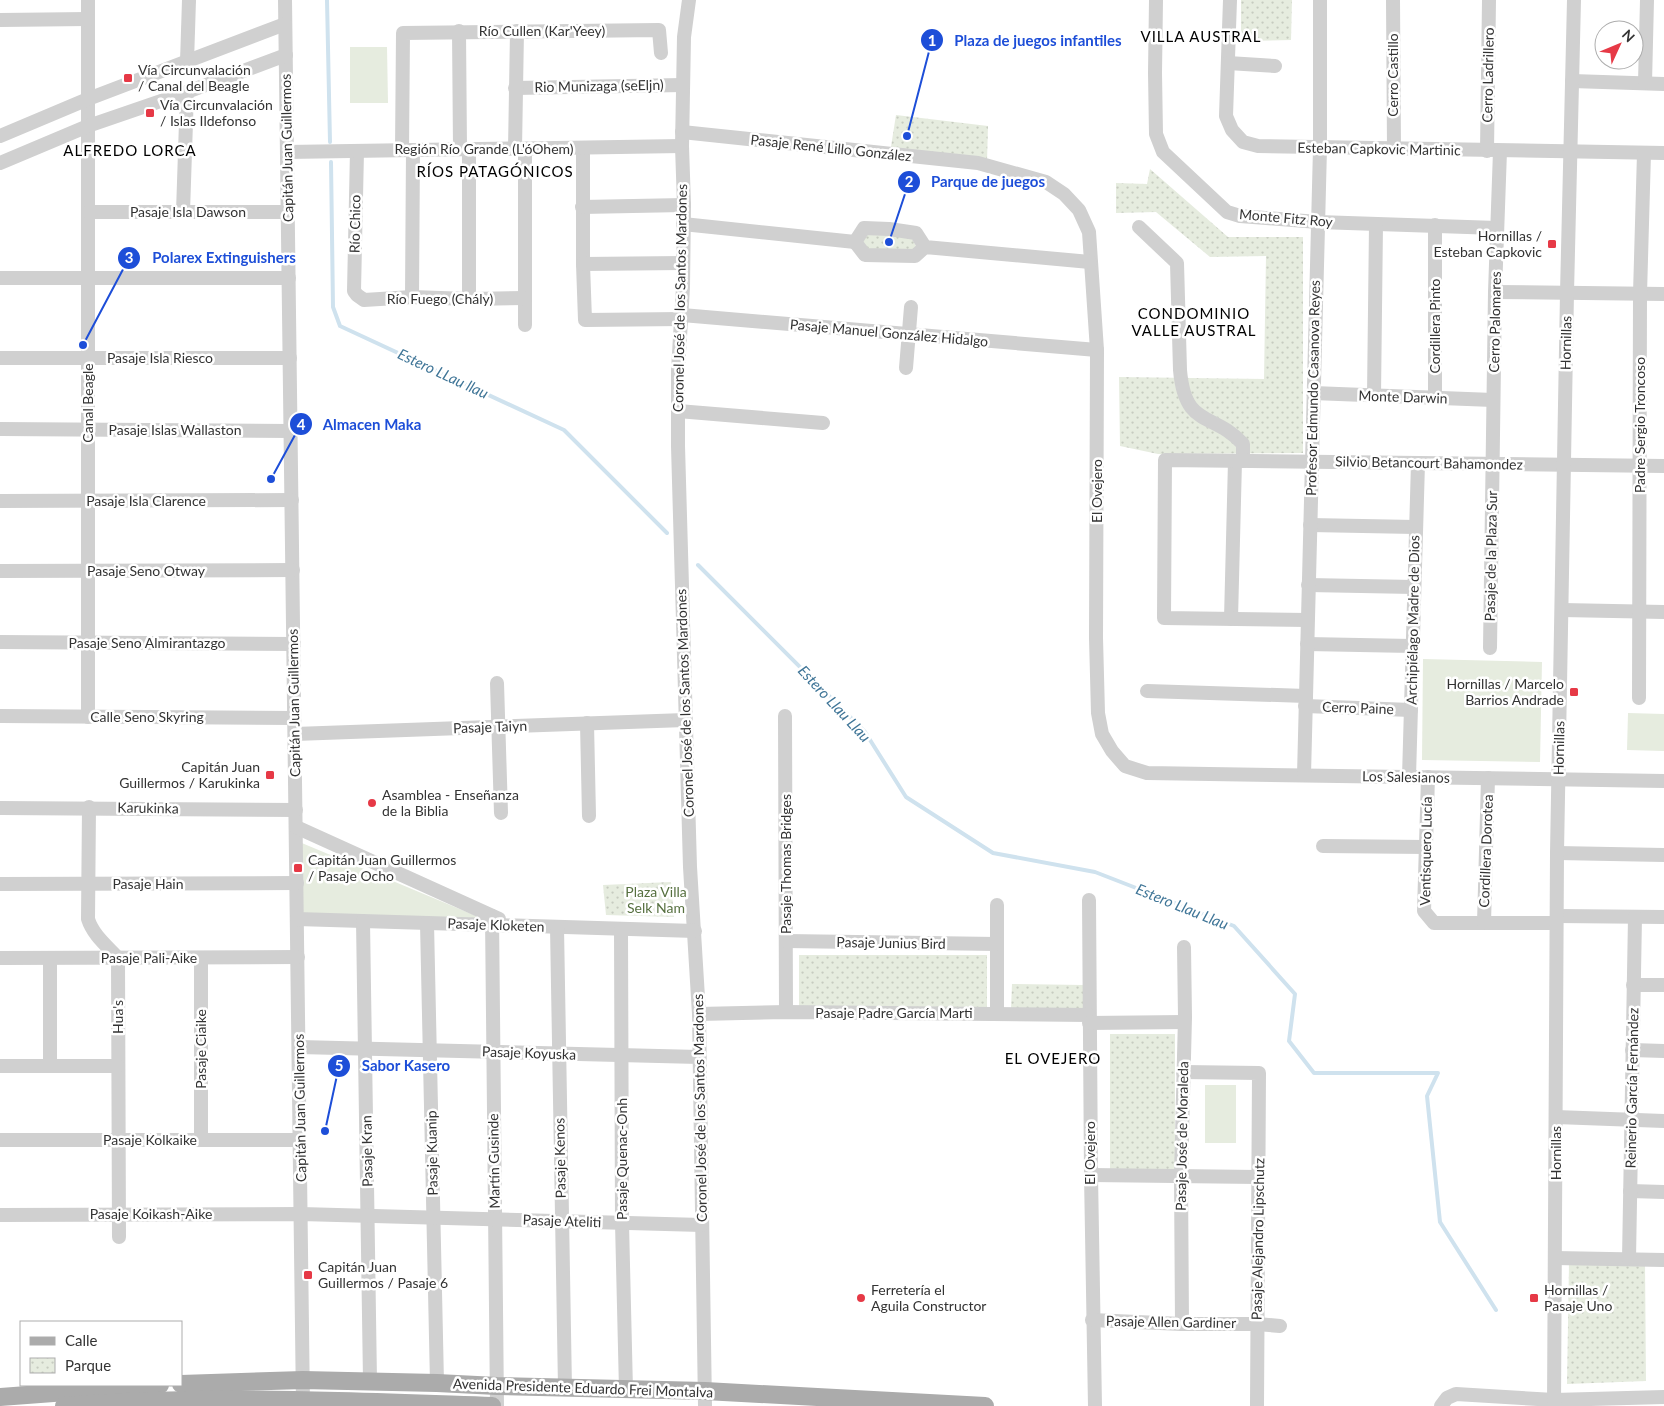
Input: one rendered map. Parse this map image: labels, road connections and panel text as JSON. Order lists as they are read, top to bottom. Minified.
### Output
{"streets":{"main road":["Avenida Presidente Eduardo Frei Montalva"],"street":["Río Cullen (Kar'Yeey)","Cerro Castillo","Cerro Ladrillero","Rio Munizaga (seEljn)","Capitán Juan Guillermos","Pasaje René Lillo González","Región Río Grande (L'óOhem)","Esteban Capkovic Martinic","Pasaje Isla Dawson","Monte Fitz Roy","Río Chico","Coronel José de los Santos Mardones","Río Fuego (Chály)","Cerro Palomares","Cordillera Pinto","Pasaje Manuel González Hidalgo","Hornillas","Pasaje Isla Riesco","Profesor Edmundo Casanova Reyes","Monte Darwin","Canal Beagle","Padre Sergio Troncoso","Pasaje Islas Wallaston","Silvio Betancourt Bahamondez","El Ovejero","Pasaje Isla Clarence","Pasaje de la Plaza Sur","Pasaje Seno Otway","Archipiélago Madre de Dios","Pasaje Seno Almirantazgo","Cerro Paine","Calle Seno Skyring","Pasaje Taiyn","Los Salesianos","Karukinka","Ventisquero Lucía","Cordillera Dorotea","Pasaje Thomas Bridges","Pasaje Hain","Pasaje Kloketen","Pasaje Junius Bird","Pasaje Pali-Aike","Pasaje Padre García Marti","Hua's","Pasaje Ciaike","Pasaje Koyuska","Reinerio García Fernández","Pasaje José de Moraleda","Pasaje Kolkaike","Pasaje Kran","Pasaje Kuanip","Pasaje Kenos","Pasaje Quenac-Onh","Martín Gusinde","Pasaje Koikash-Aike","Pasaje Ateliti","Pasaje Alejandro Lipschutz","Pasaje Allen Gardiner"]},"crossings":[["Río Cullen (Kar'Yeey)","Región Río Grande (L'óOhem)"],["Cerro Castillo","Esteban Capkovic Martinic"],["Cerro Ladrillero","Esteban Capkovic Martinic"],["Cerro Ladrillero","Cerro Palomares"],["Rio Munizaga (seEljn)","Coronel José de los Santos Mardones"],["Capitán Juan Guillermos","Región Río Grande (L'óOhem)"],["Capitán Juan Guillermos","Pasaje Isla Dawson"],["Capitán Juan Guillermos","Pasaje Isla Riesco"],["Capitán Juan Guillermos","Pasaje Islas Wallaston"],["Capitán Juan Guillermos","Pasaje Isla Clarence"],["Capitán Juan Guillermos","Pasaje Seno Otway"],["Capitán Juan Guillermos","Pasaje Seno Almirantazgo"],["Capitán Juan Guillermos","Calle Seno Skyring"],["Capitán Juan Guillermos","Pasaje Taiyn"],["Capitán Juan Guillermos","Karukinka"],["Capitán Juan Guillermos","Pasaje Hain"],["Capitán Juan Guillermos","Pasaje Kloketen"],["Capitán Juan Guillermos","Pasaje Pali-Aike"],["Capitán Juan Guillermos","Pasaje Koyuska"],["Capitán Juan Guillermos","Pasaje Kolkaike"],["Capitán Juan Guillermos","Pasaje Koikash-Aike"],["Capitán Juan Guillermos","Pasaje Ateliti"],["Capitán Juan Guillermos","Avenida Presidente Eduardo Frei Montalva"],["Pasaje René Lillo González","Coronel José de los Santos Mardones"],["Pasaje René Lillo González","El Ovejero"],["Región Río Grande (L'óOhem)","Río Chico"],["Región Río Grande (L'óOhem)","Coronel José de los Santos Mardones"],["Esteban Capkovic Martinic","Cerro Palomares"],["Esteban Capkovic Martinic","Hornillas"],["Esteban Capkovic Martinic","Profesor Edmundo Casanova Reyes"],["Esteban Capkovic Martinic","Padre Sergio Troncoso"],["Pasaje Isla Dawson","Canal Beagle"],["Monte Fitz Roy","Cerro Palomares"],["Monte Fitz Roy","Cordillera Pinto"],["Monte Fitz Roy","Profesor Edmundo Casanova Reyes"],["Río Chico","Río Fuego (Chály)"],["Coronel José de los Santos Mardones","Pasaje Manuel González Hidalgo"],["Coronel José de los Santos Mardones","Pasaje Taiyn"],["Coronel José de los Santos Mardones","Pasaje Kloketen"],["Coronel José de los Santos Mardones","Pasaje Padre García Marti"],["Coronel José de los Santos Mardones","Pasaje Koyuska"],["Coronel José de los Santos Mardones","Pasaje Ateliti"],["Coronel José de los Santos Mardones","Avenida Presidente Eduardo Frei Montalva"],["Cerro Palomares","Monte Darwin"],["Cerro Palomares","Silvio Betancourt Bahamondez"],["Cerro Palomares","Pasaje de la Plaza Sur"],["Cordillera Pinto","Monte Darwin"],["Pasaje Manuel González Hidalgo","El Ovejero"],["Hornillas","Silvio Betancourt Bahamondez"],["Hornillas","Los Salesianos"],["Pasaje Isla Riesco","Canal Beagle"],["Profesor Edmundo Casanova Reyes","Monte Darwin"],["Profesor Edmundo Casanova Reyes","Silvio Betancourt Bahamondez"],["Profesor Edmundo Casanova Reyes","Cerro Paine"],["Profesor Edmundo Casanova Reyes","Los Salesianos"],["Canal Beagle","Pasaje Islas Wallaston"],["Canal Beagle","Pasaje Isla Clarence"],["Canal Beagle","Pasaje Seno Otway"],["Canal Beagle","Pasaje Seno Almirantazgo"],["Canal Beagle","Calle Seno Skyring"],["Padre Sergio Troncoso","Silvio Betancourt Bahamondez"],["Silvio Betancourt Bahamondez","Pasaje de la Plaza Sur"],["Silvio Betancourt Bahamondez","Archipiélago Madre de Dios"],["El Ovejero","Los Salesianos"],["El Ovejero","Pasaje Padre García Marti"],["El Ovejero","Pasaje Allen Gardiner"],["Archipiélago Madre de Dios","Cerro Paine"],["Archipiélago Madre de Dios","Los Salesianos"],["Los Salesianos","Ventisquero Lucía"],["Los Salesianos","Cordillera Dorotea"],["Ventisquero Lucía","Cordillera Dorotea"],["Pasaje Thomas Bridges","Pasaje Junius Bird"],["Pasaje Thomas Bridges","Pasaje Padre García Marti"],["Pasaje Kloketen","Pasaje Kran"],["Pasaje Kloketen","Pasaje Kuanip"],["Pasaje Kloketen","Pasaje Kenos"],["Pasaje Kloketen","Pasaje Quenac-Onh"],["Pasaje Kloketen","Martín Gusinde"],["Pasaje Pali-Aike","Hua's"],["Pasaje Pali-Aike","Pasaje Ciaike"],["Pasaje Padre García Marti","Pasaje José de Moraleda"],["Hua's","Pasaje Kolkaike"],["Hua's","Pasaje Koikash-Aike"],["Pasaje Ciaike","Pasaje Kolkaike"],["Pasaje Koyuska","Pasaje Kran"],["Pasaje Koyuska","Pasaje Kuanip"],["Pasaje Koyuska","Pasaje Kenos"],["Pasaje Koyuska","Pasaje Quenac-Onh"],["Pasaje Koyuska","Martín Gusinde"],["Pasaje José de Moraleda","Pasaje Alejandro Lipschutz"],["Pasaje José de Moraleda","Pasaje Allen Gardiner"],["Pasaje Kran","Pasaje Ateliti"],["Pasaje Kran","Avenida Presidente Eduardo Frei Montalva"],["Pasaje Kuanip","Pasaje Ateliti"],["Pasaje Kuanip","Avenida Presidente Eduardo Frei Montalva"],["Pasaje Kenos","Pasaje Ateliti"],["Pasaje Kenos","Avenida Presidente Eduardo Frei Montalva"],["Pasaje Quenac-Onh","Pasaje Ateliti"],["Pasaje Quenac-Onh","Avenida Presidente Eduardo Frei Montalva"],["Martín Gusinde","Pasaje Ateliti"],["Martín Gusinde","Avenida Presidente Eduardo Frei Montalva"],["Pasaje Koikash-Aike","Pasaje Ateliti"],["Pasaje Alejandro Lipschutz","Pasaje Allen Gardiner"]],"districts":["VILLA AUSTRAL","ALFREDO LORCA","RÍOS PATAGÓNICOS","CONDOMINIO VALLE AUSTRAL","EL OVEJERO"],"water":["Estero LLau llau","Estero Llau Llau"],"parks":["Plaza Villa Selk Nam"],"places":{"transit":["Vía Circunvalación / Canal del Beagle","Vía Circunvalación / Islas Ildefonso","Hornillas / Esteban Capkovic","Hornillas / Marcelo Barrios Andrade","Capitán Juan Guillermos / Karukinka","Capitán Juan Guillermos / Pasaje Ocho","Capitán Juan Guillermos / Pasaje 6","Hornillas / Pasaje Uno"],"other":["Plaza de juegos infantiles","Parque de juegos","Polarex Extinguishers","Almacen Maka","Asamblea - Enseñanza de la Biblia","Sabor Kasero","Ferretería el Aguila Constructor"]},"legend":["Calle","Parque"],"north":"top right"}
